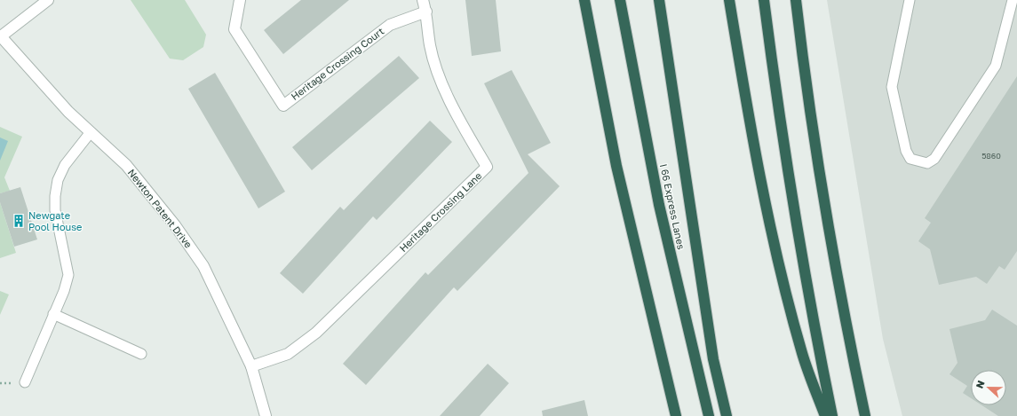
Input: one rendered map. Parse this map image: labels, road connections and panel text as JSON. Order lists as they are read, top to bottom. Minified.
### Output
{"streets":{"highway":["I 66 Express Lanes"],"street":["Heritage Crossing Court","Newton Patent Drive","Heritage Crossing Lane"]},"crossings":[["Heritage Crossing Court","Heritage Crossing Lane"],["Newton Patent Drive","Heritage Crossing Lane"]],"places":{"building":["Newgate Pool House"]},"house_numbers":["5860"],"north":"left"}
